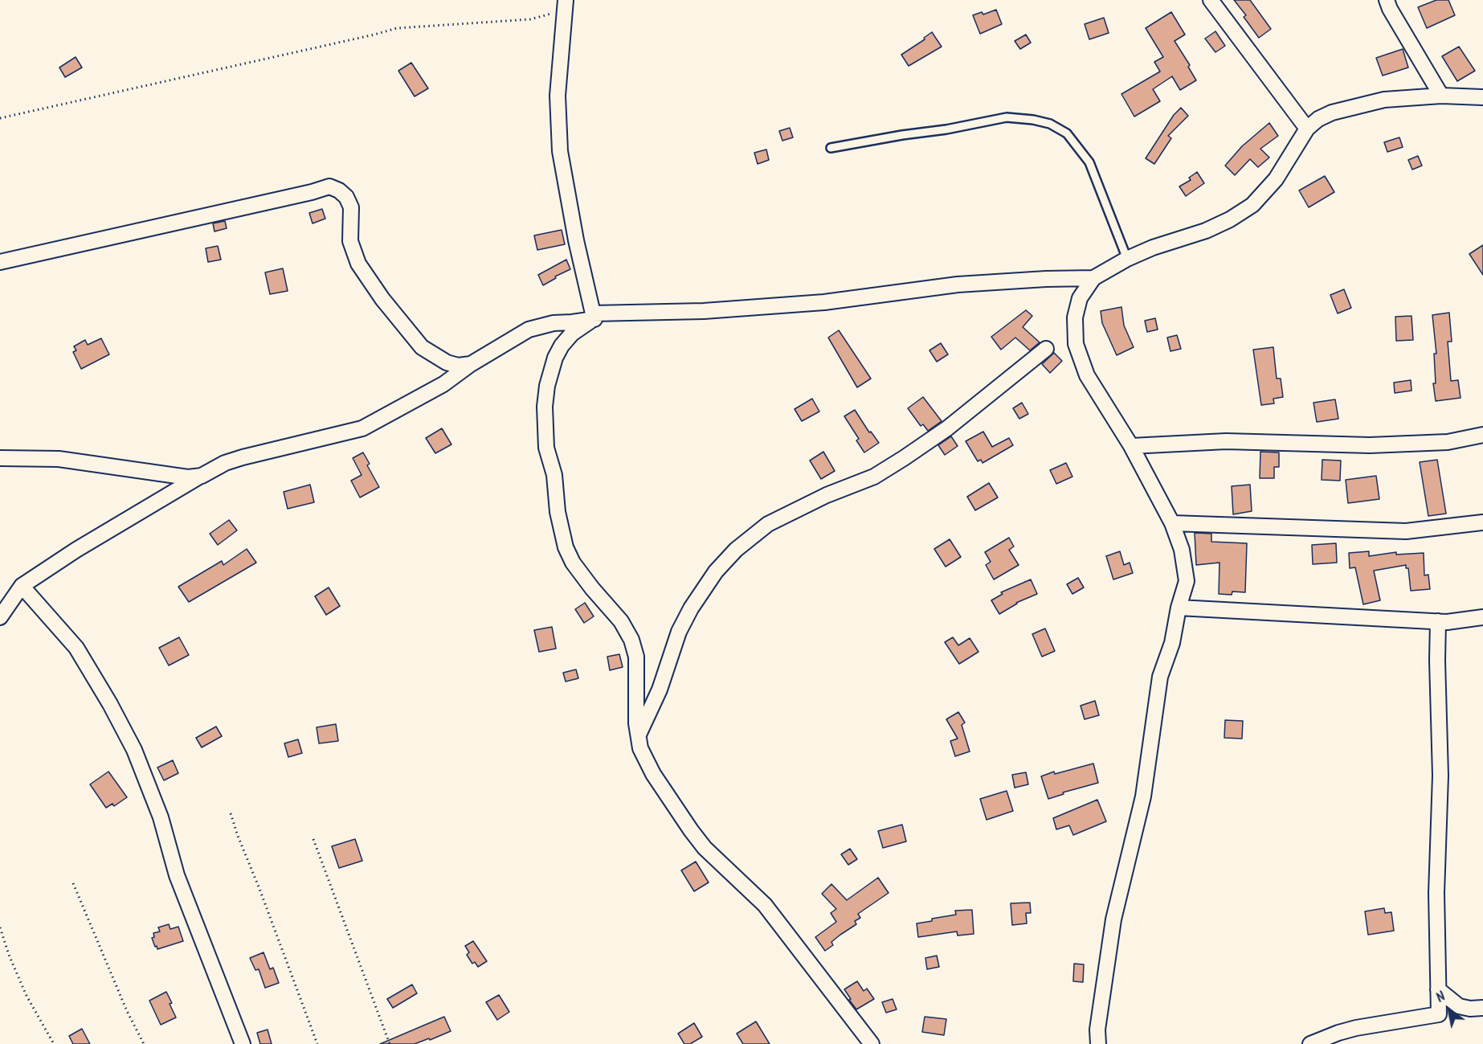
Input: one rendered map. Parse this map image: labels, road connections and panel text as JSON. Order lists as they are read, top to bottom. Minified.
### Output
{"north":"top left"}
